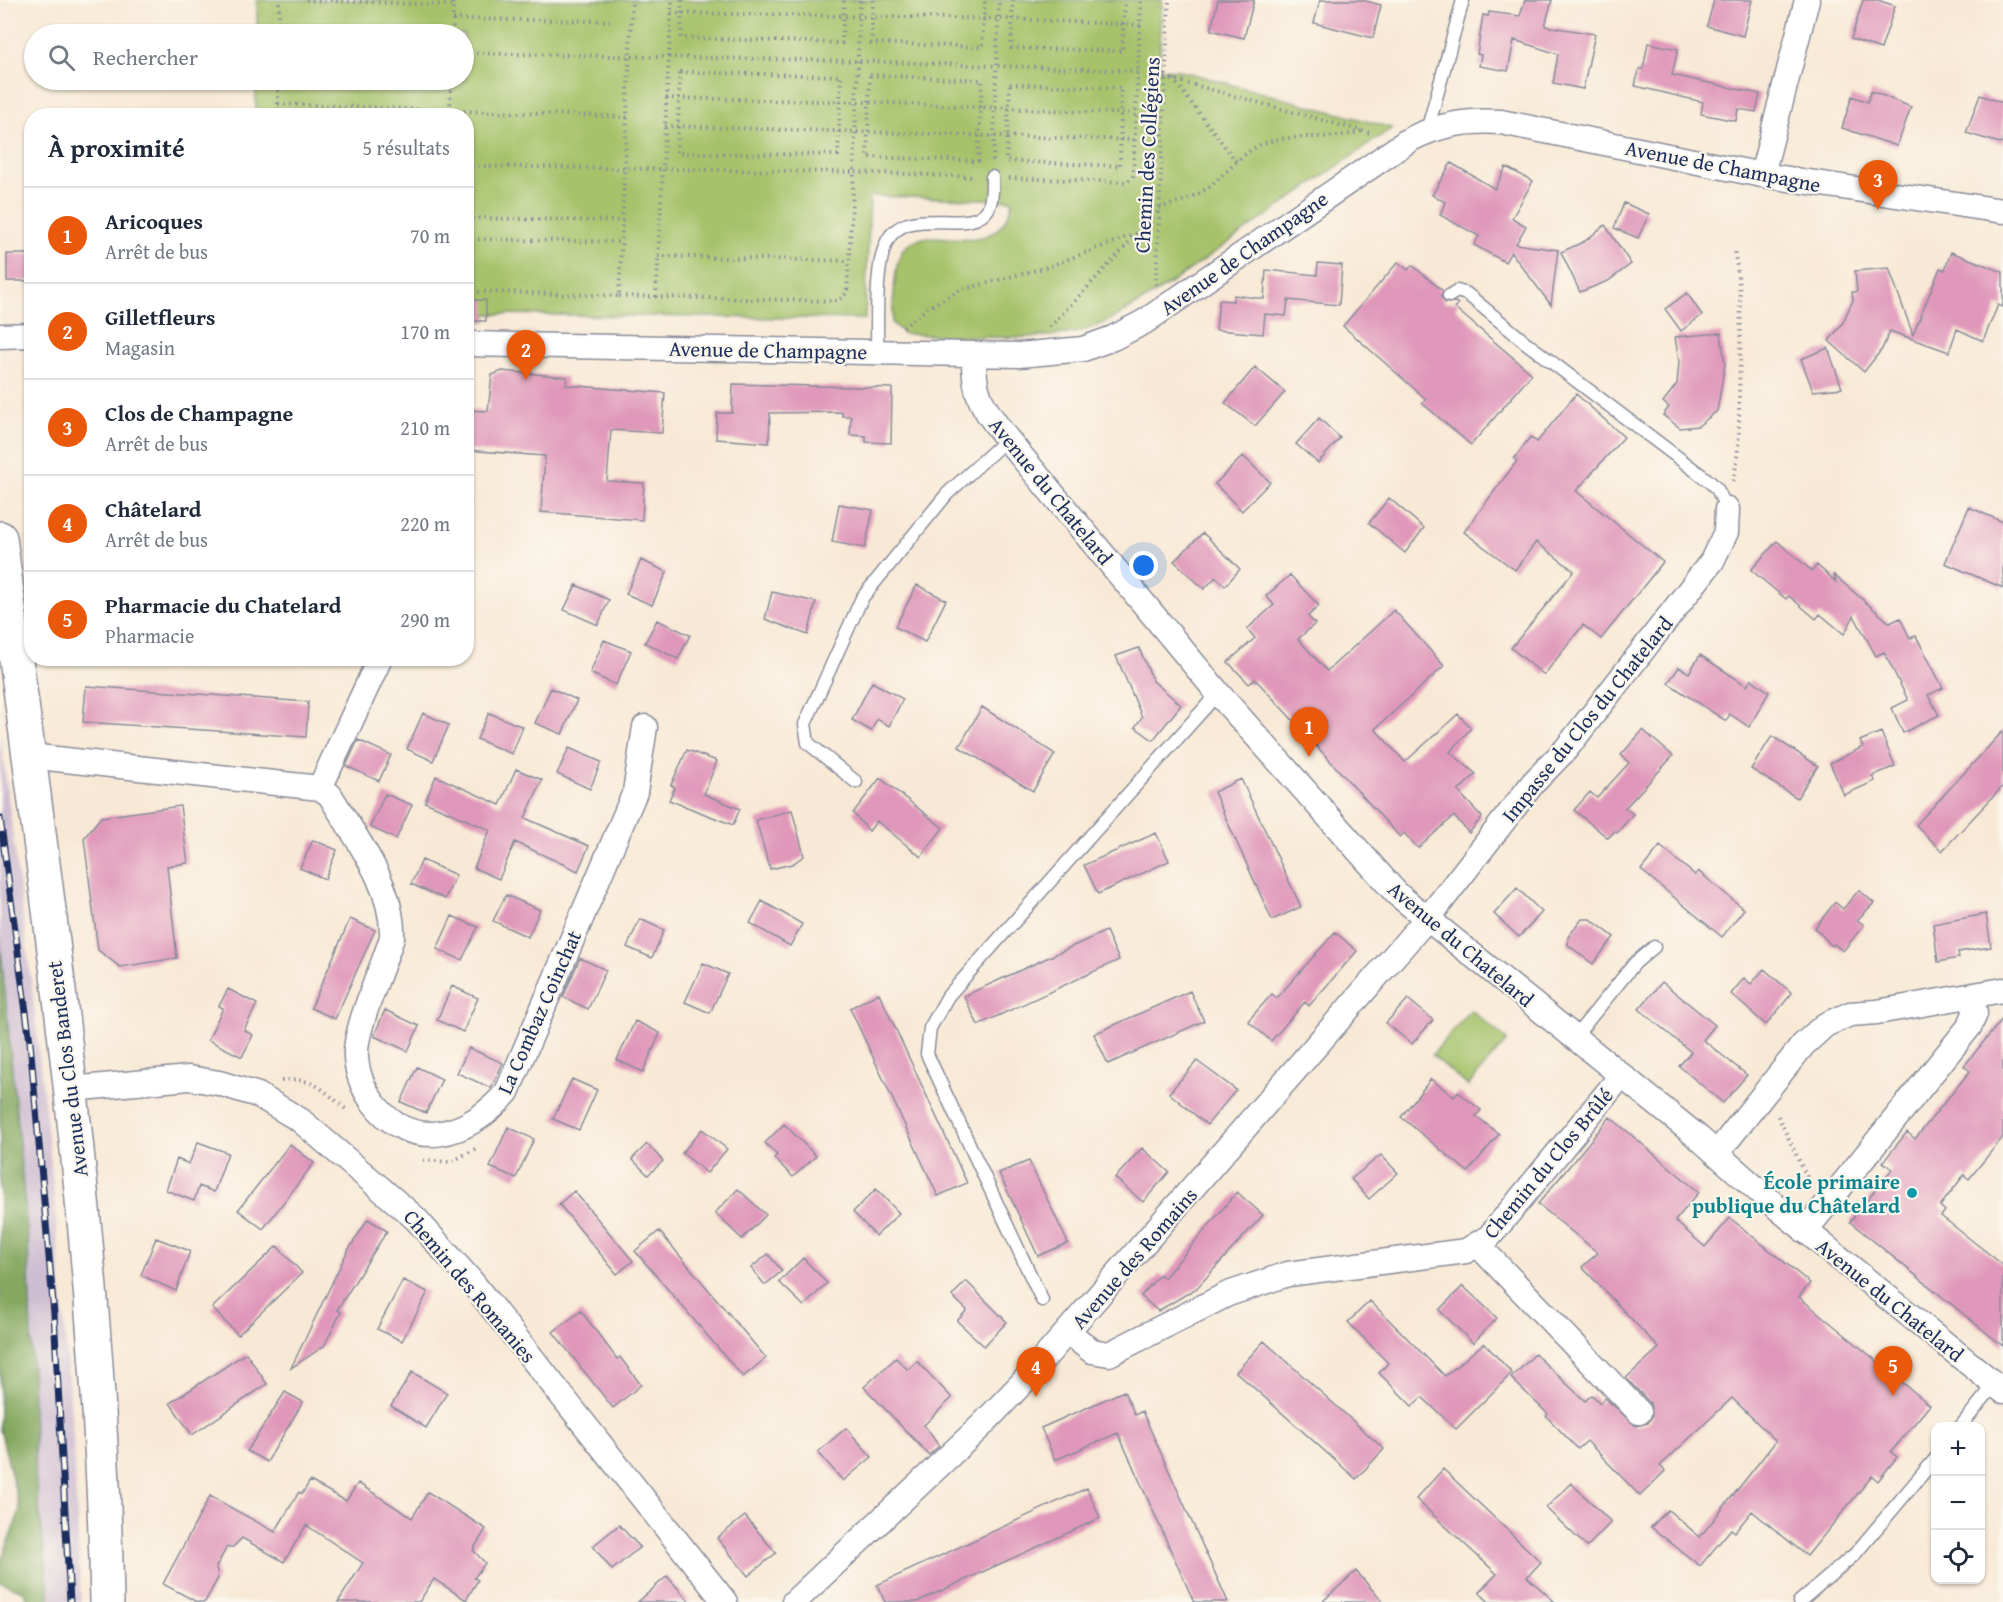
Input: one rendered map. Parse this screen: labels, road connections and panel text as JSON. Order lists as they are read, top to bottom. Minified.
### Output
{"streets":{"main road":["Avenue du Clos Banderet"],"street":["Avenue de Champagne","Avenue du Chatelard","Impasse du Clos du Chatelard","La Combaz Coinchat","Chemin du Clos Brûlé","Avenue des Romains","Chemin des Romanies"],"path":["Chemin des Collégiens"]},"crossings":[["Chemin des Collégiens","Avenue de Champagne"],["Avenue de Champagne","Avenue du Chatelard"],["Avenue du Chatelard","Impasse du Clos du Chatelard"],["Avenue du Chatelard","Chemin du Clos Brûlé"],["Avenue du Chatelard","Avenue des Romains"],["Impasse du Clos du Chatelard","Avenue des Romains"],["Avenue du Clos Banderet","Chemin des Romanies"],["Chemin du Clos Brûlé","Avenue des Romains"]],"places":["École primaire publique du Châtelard"],"page":{"search":"Rechercher","heading":["À proximité","5 résultats"],"pins":["3","2","1","5","4"],"list":[{"mark":"1","name":"Aricoques","note":"Arrêt de bus","value":"70 m"},{"mark":"2","name":"Gilletfleurs","note":"Magasin","value":"170 m"},{"mark":"3","name":"Clos de Champagne","note":"Arrêt de bus","value":"210 m"},{"mark":"4","name":"Châtelard","note":"Arrêt de bus","value":"220 m"},{"mark":"5","name":"Pharmacie du Chatelard","note":"Pharmacie","value":"290 m"}],"map_buttons":["+","−"]}}
